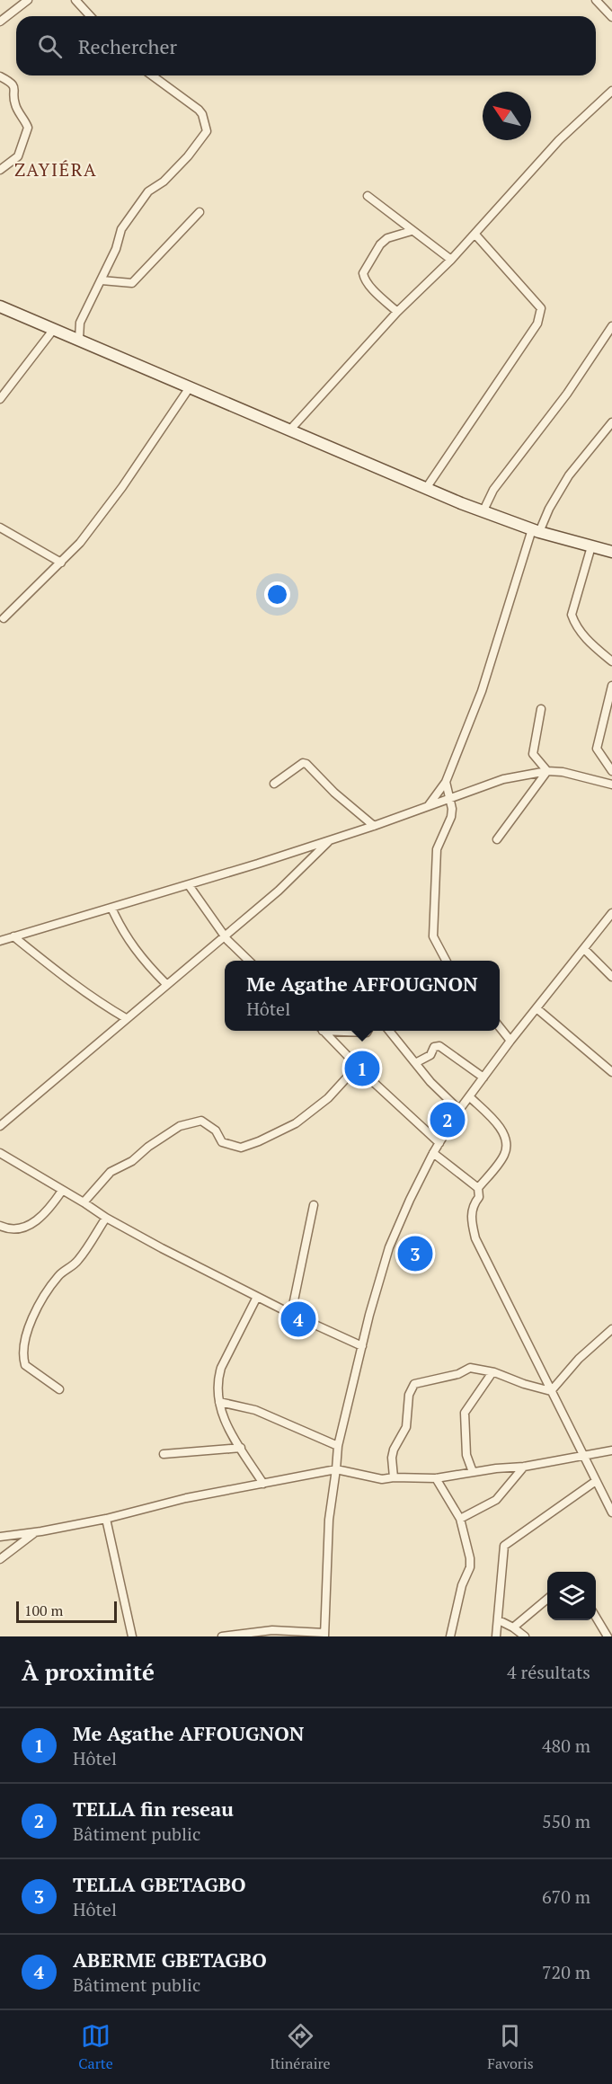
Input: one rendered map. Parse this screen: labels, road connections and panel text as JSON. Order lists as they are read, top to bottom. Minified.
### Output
{"districts":["ZAYIÉRA"],"scale_bar":"100 m","north":"top left","page":{"search":"Rechercher","popup":["Me Agathe AFFOUGNON","Hôtel"],"pins":["1","2","3","4"],"scale":"100 m","heading":["À proximité","4 résultats"],"list":[{"mark":"1","name":"Me Agathe AFFOUGNON","note":"Hôtel","value":"480 m"},{"mark":"2","name":"TELLA fin reseau","note":"Bâtiment public","value":"550 m"},{"mark":"3","name":"TELLA GBETAGBO","note":"Hôtel","value":"670 m"},{"mark":"4","name":"ABERME GBETAGBO","note":"Bâtiment public","value":"720 m"}],"nav":["Carte","Itinéraire","Favoris"]}}
